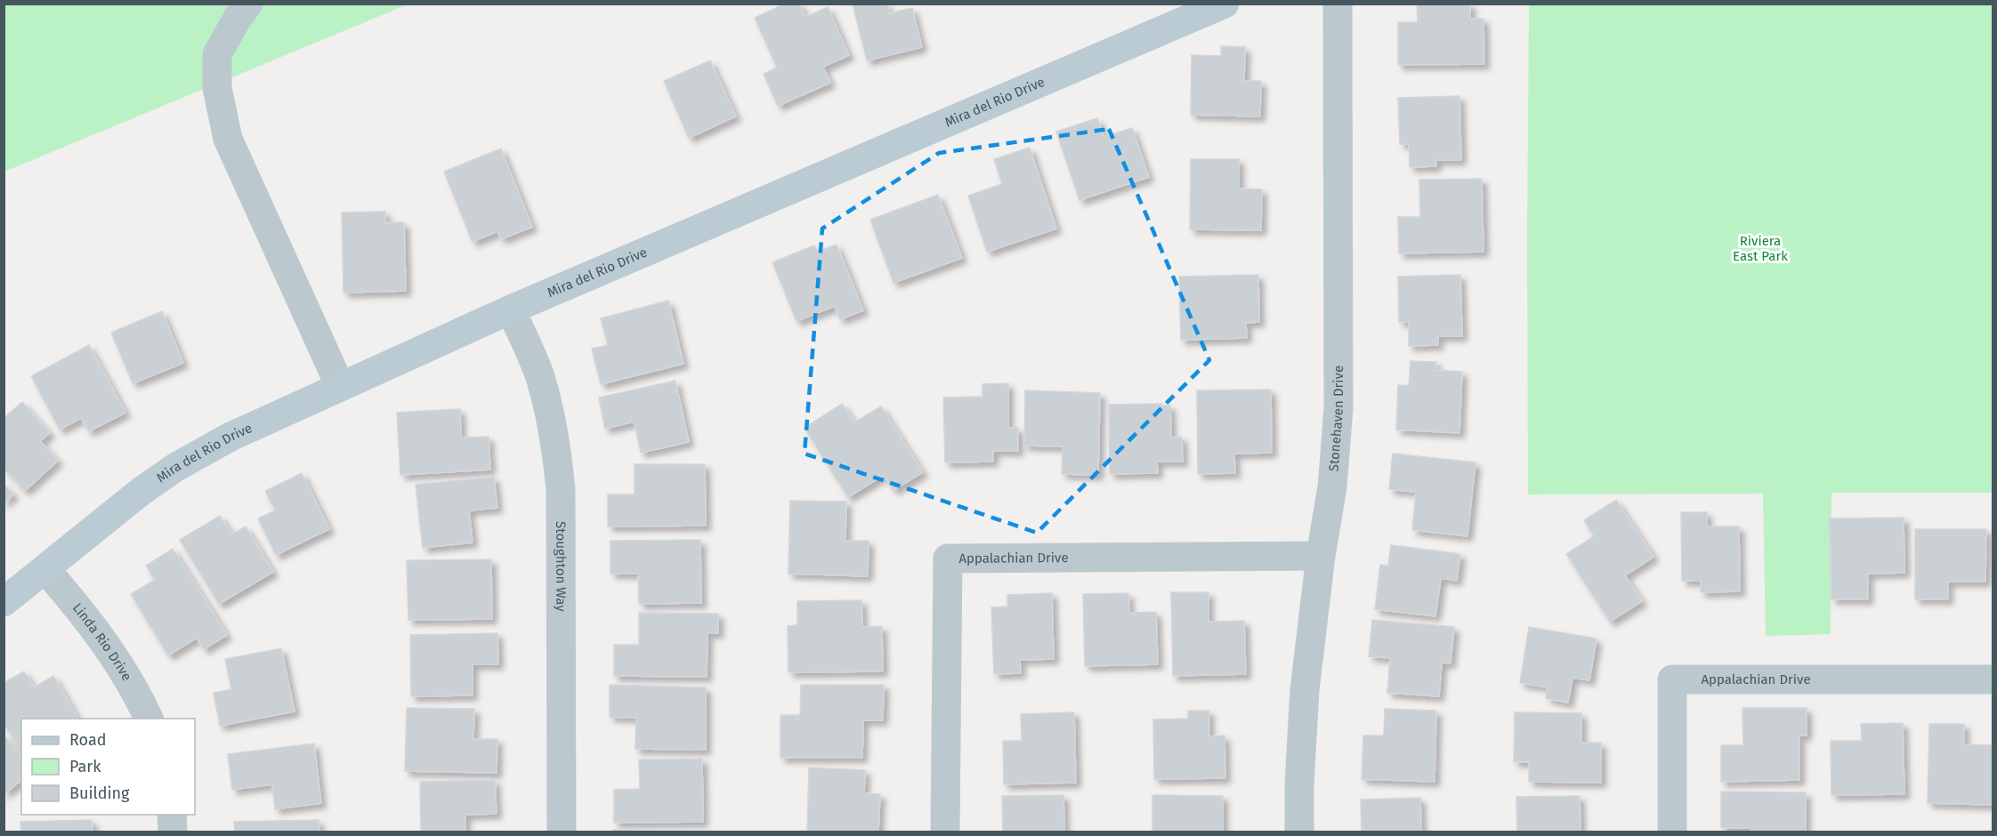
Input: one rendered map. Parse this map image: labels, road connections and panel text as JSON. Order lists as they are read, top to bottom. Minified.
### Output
{"streets":{"street":["Mira del Rio Drive","Stonehaven Drive","Appalachian Drive","Stoughton Way","Linda Rio Drive"]},"crossings":[["Mira del Rio Drive","Stoughton Way"],["Mira del Rio Drive","Linda Rio Drive"],["Stonehaven Drive","Appalachian Drive"]],"parks":["Riviera East Park"],"legend":["Road","Park","Building"]}
